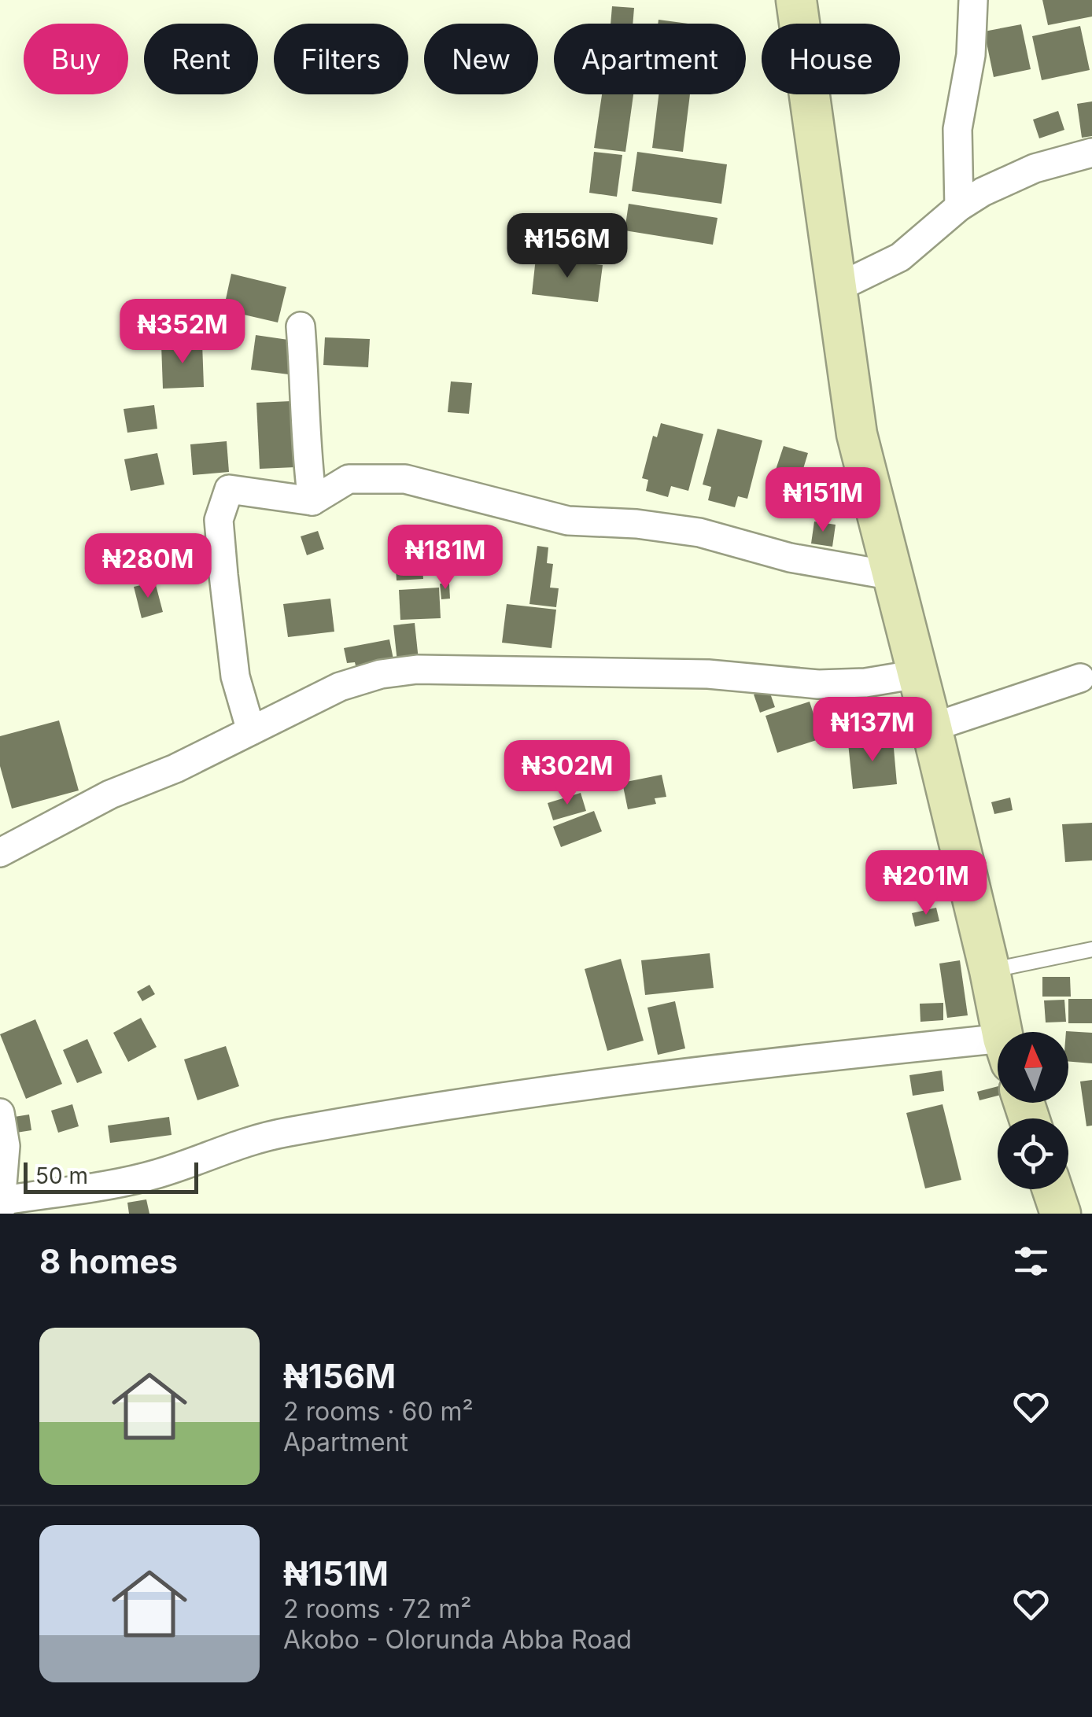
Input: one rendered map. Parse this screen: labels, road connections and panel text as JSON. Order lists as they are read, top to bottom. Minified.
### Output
{"scale_bar":"50 m","north":"top","page":{"chip":["Buy","Rent","Filters","New","Apartment","House"],"price":["₦156M","₦352M","₦151M","₦181M","₦280M","₦137M","₦302M","₦201M"],"scale":"50 m","heading":"8 homes","list":[{"name":"₦156M","note":"2 rooms · 60 m² · Apartment"},{"name":"₦151M","note":"2 rooms · 72 m² · Akobo - Olorunda Abba Road"}]}}
